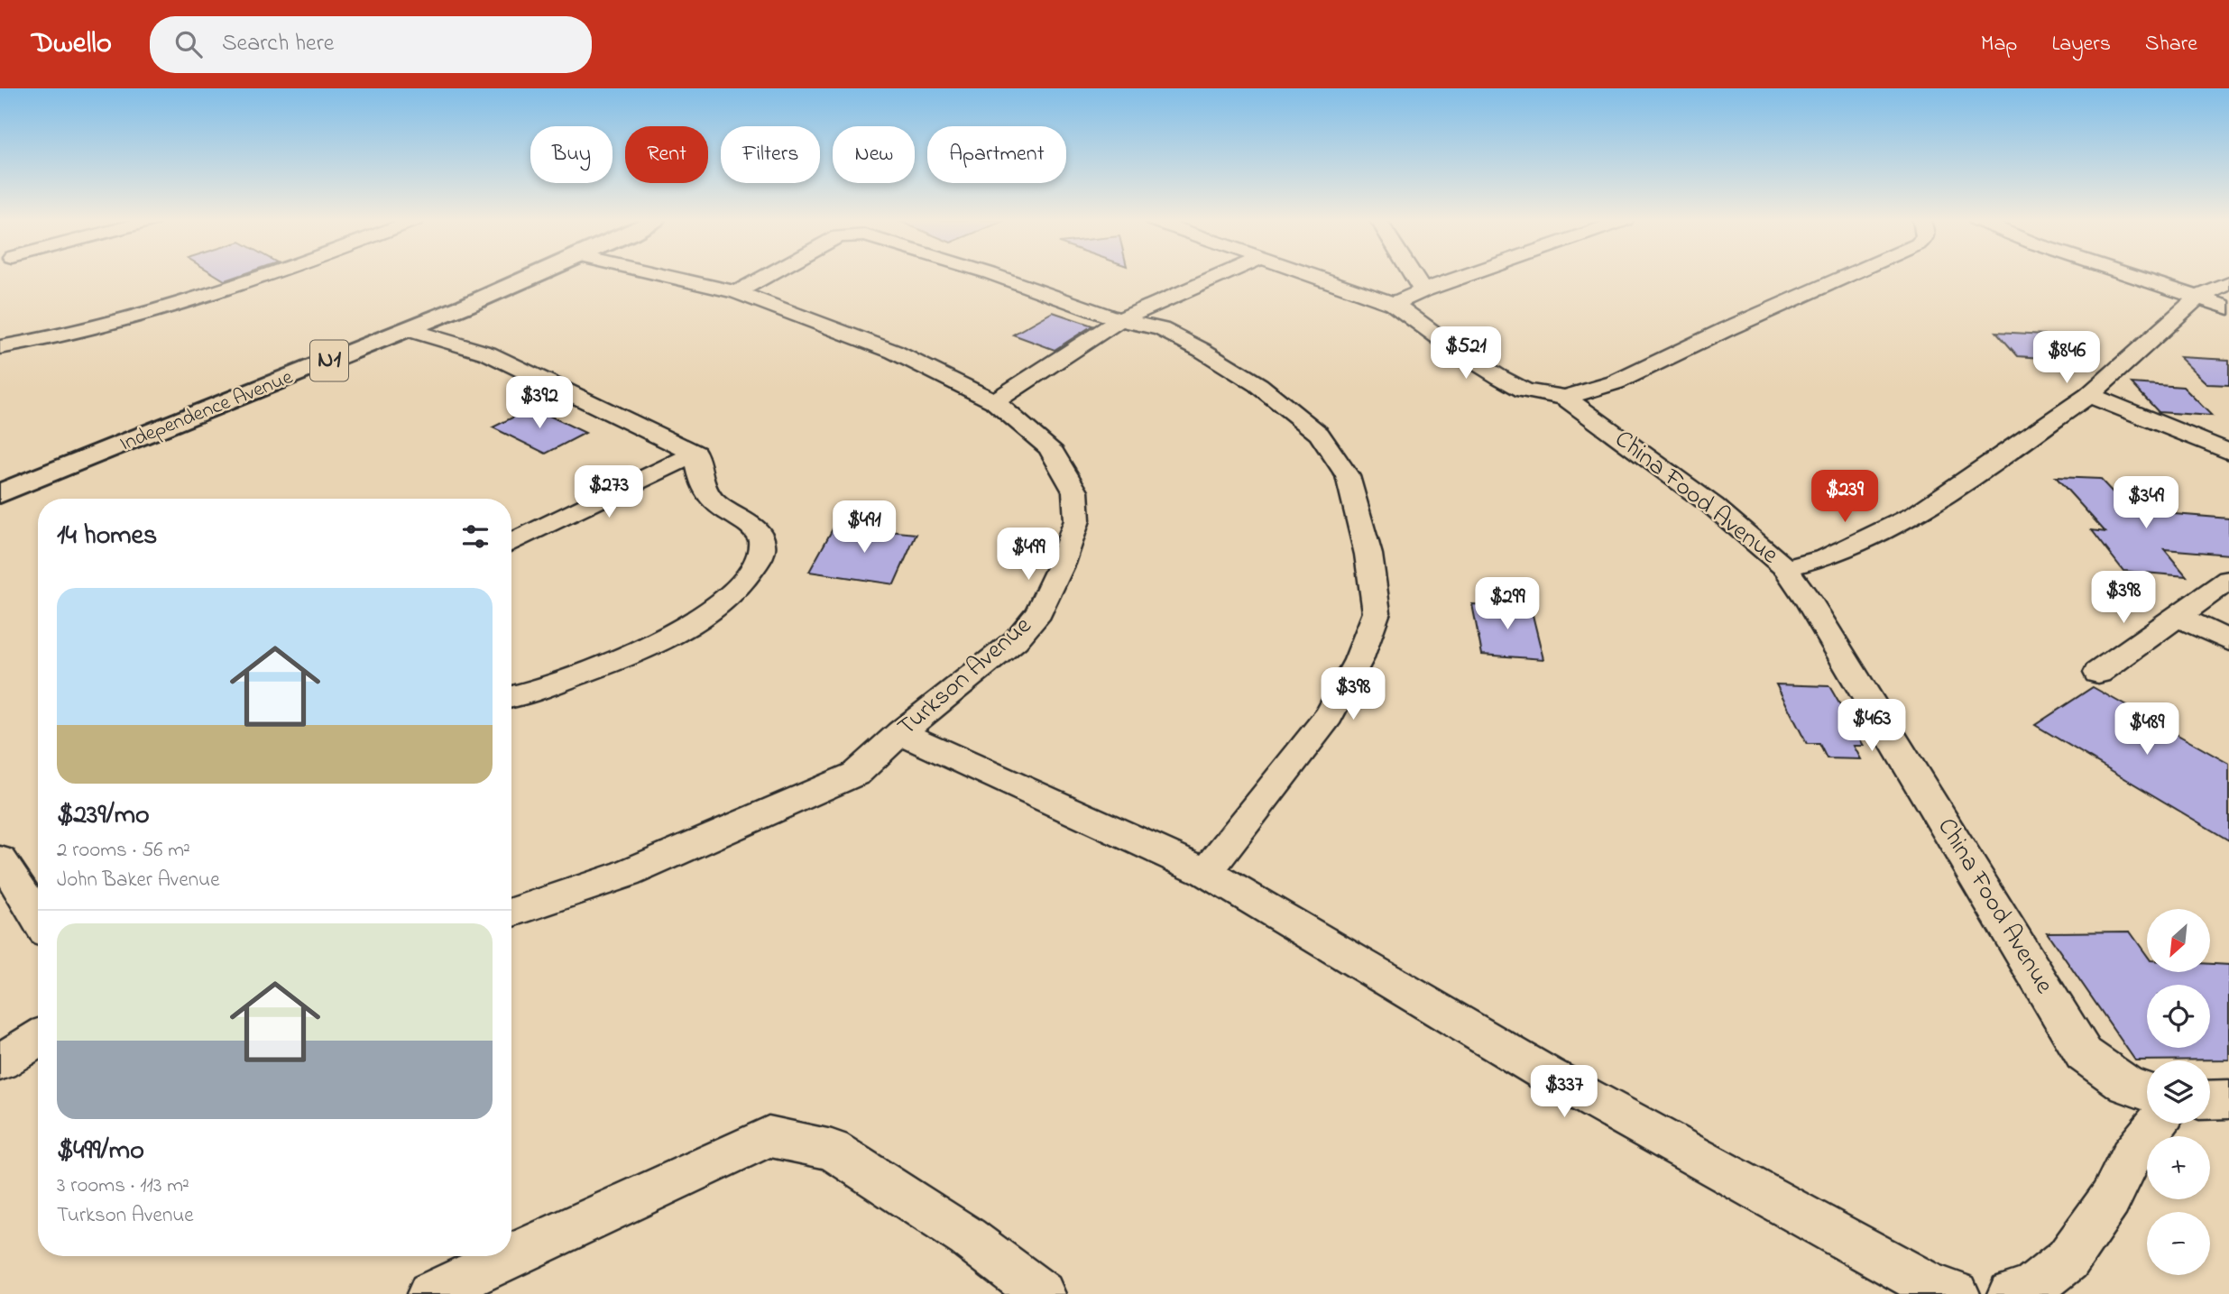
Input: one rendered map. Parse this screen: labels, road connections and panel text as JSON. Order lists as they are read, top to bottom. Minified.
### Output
{"streets":{"highway":["N1","Independence Avenue"],"street":["China Food Avenue","Turkson Avenue"]},"north":"bottom left","page":{"header":"Dwello","search":"Search here","nav":["Map","Layers","Share"],"chip":["Buy","Rent","Filters","New","Apartment"],"price":["$521","$846","$392","$273","$239","$349","$491","$499","$398","$299","$398","$463","$489","$337"],"heading":"14 homes","list":[{"name":"$239/mo","note":"2 rooms · 56 m² · John Baker Avenue"},{"name":"$499/mo","note":"3 rooms · 113 m² · Turkson Avenue"}],"map_buttons":["+","−"]}}
